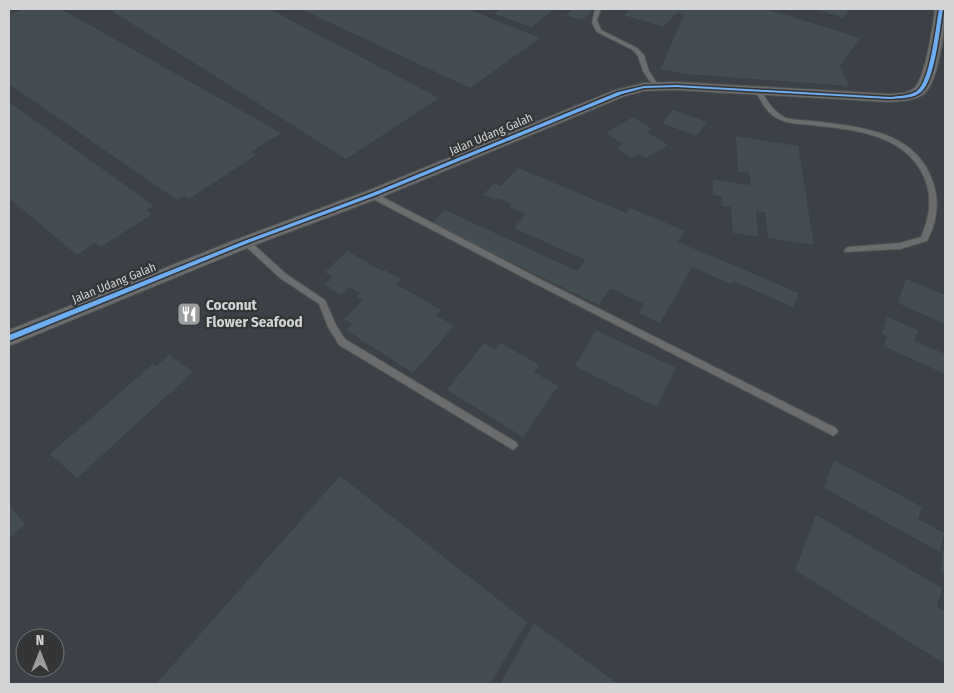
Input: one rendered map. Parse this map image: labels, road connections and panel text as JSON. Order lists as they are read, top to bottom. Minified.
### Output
{"streets":{"street":["Jalan Udang Galah"]},"places":{"restaurant":["Coconut Flower Seafood"]},"north":"top"}
